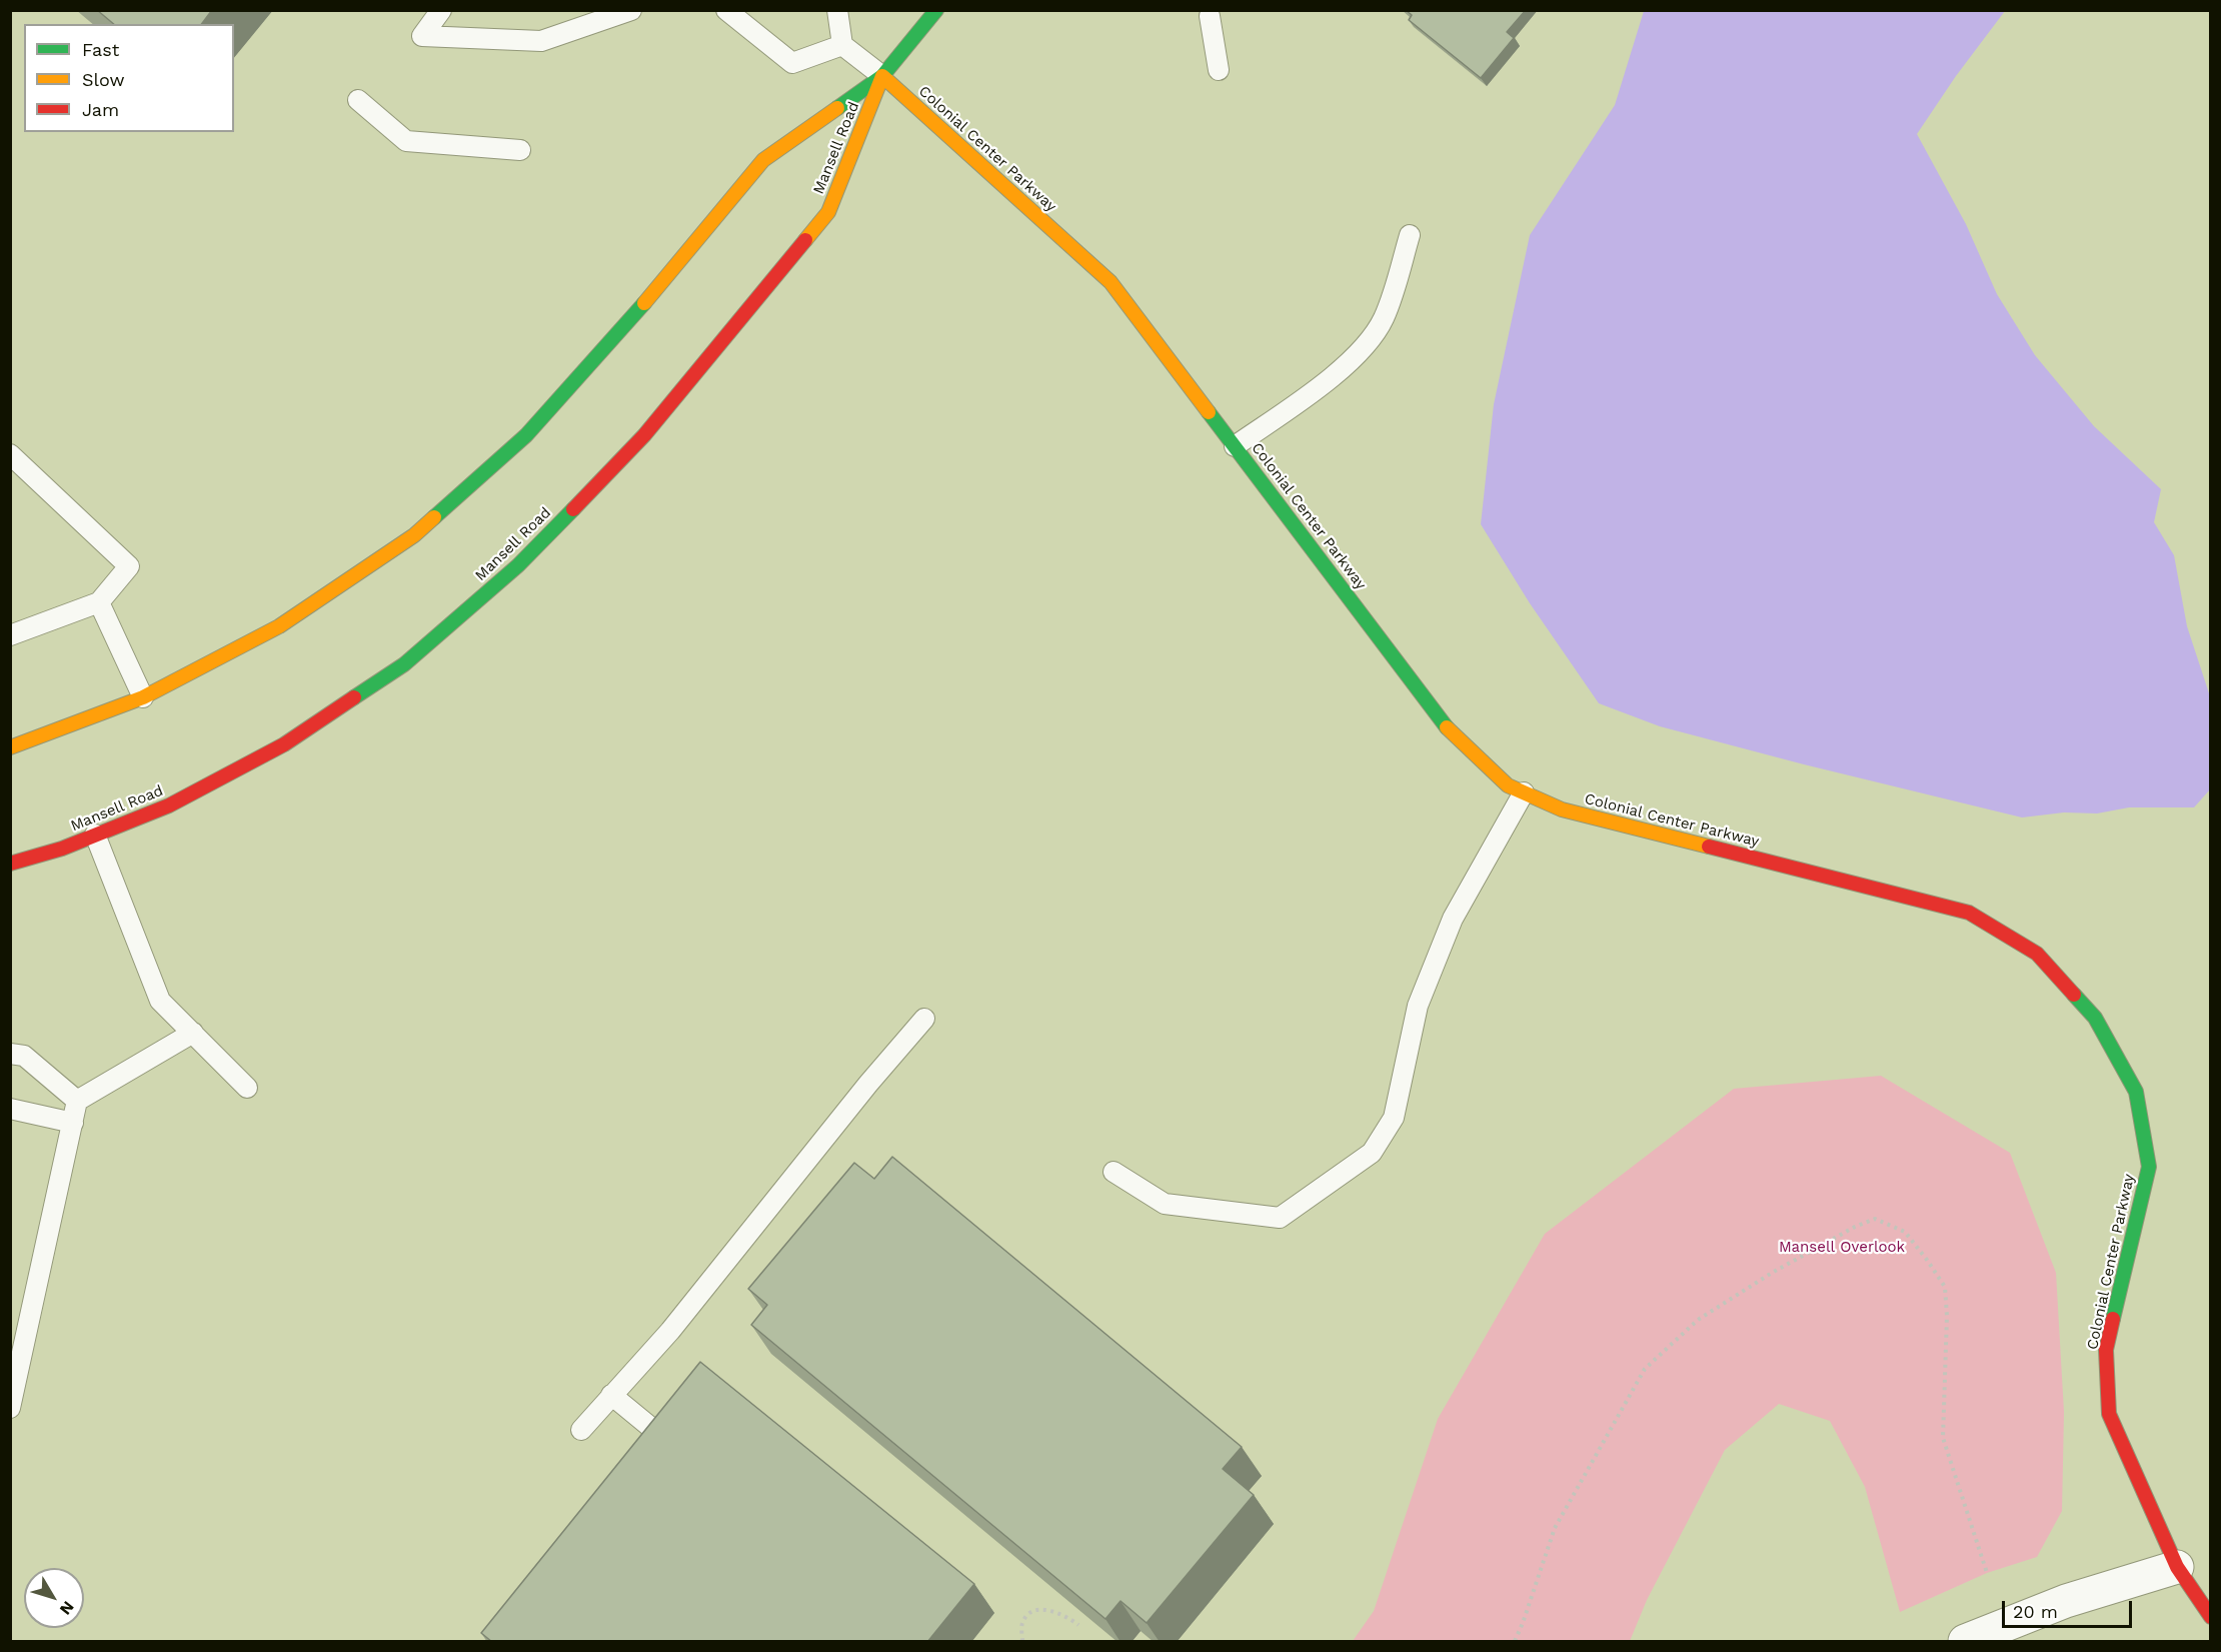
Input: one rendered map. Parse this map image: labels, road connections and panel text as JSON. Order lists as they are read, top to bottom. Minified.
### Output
{"streets":{"main road":["Mansell Road","Colonial Center Parkway"]},"crossings":[["Mansell Road","Colonial Center Parkway"]],"parks":["Mansell Overlook"],"legend":["Fast","Slow","Jam"],"scale_bar":"20 m","north":"bottom right"}
